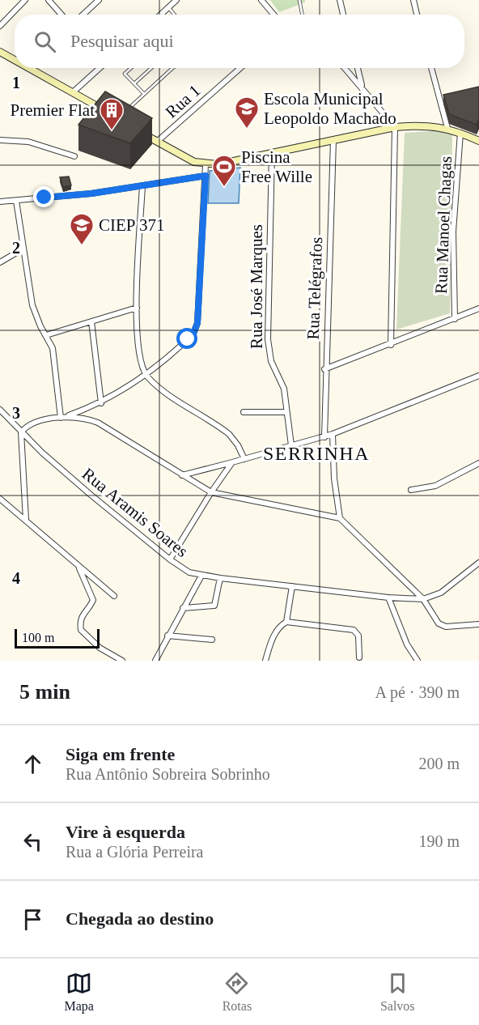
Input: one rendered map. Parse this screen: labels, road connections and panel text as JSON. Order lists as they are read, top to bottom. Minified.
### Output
{"streets":{"street":["Rua 1","Rua Manoel Chagas","Rua José Marques","Rua Telégrafos","Rua Aramis Soares"]},"districts":["SERRINHA"],"places":{"school or university":["Escola Municipal Leopoldo Machado","CIEP 371"],"building":["Premier Flat"],"sports":["Piscina Free Wille"]},"scale_bar":"100 m","page":{"search":"Pesquisar aqui","scale":"100 m","heading":["5 min","A pé · 390 m"],"list":[["Siga em frente","Rua Antônio Sobreira Sobrinho","200 m"],["Vire à esquerda","Rua a Glória Perreira","190 m"],"Chegada ao destino"],"nav":["Mapa","Rotas","Salvos"]},"grid":{"rows":["1","2","3","4"]}}
